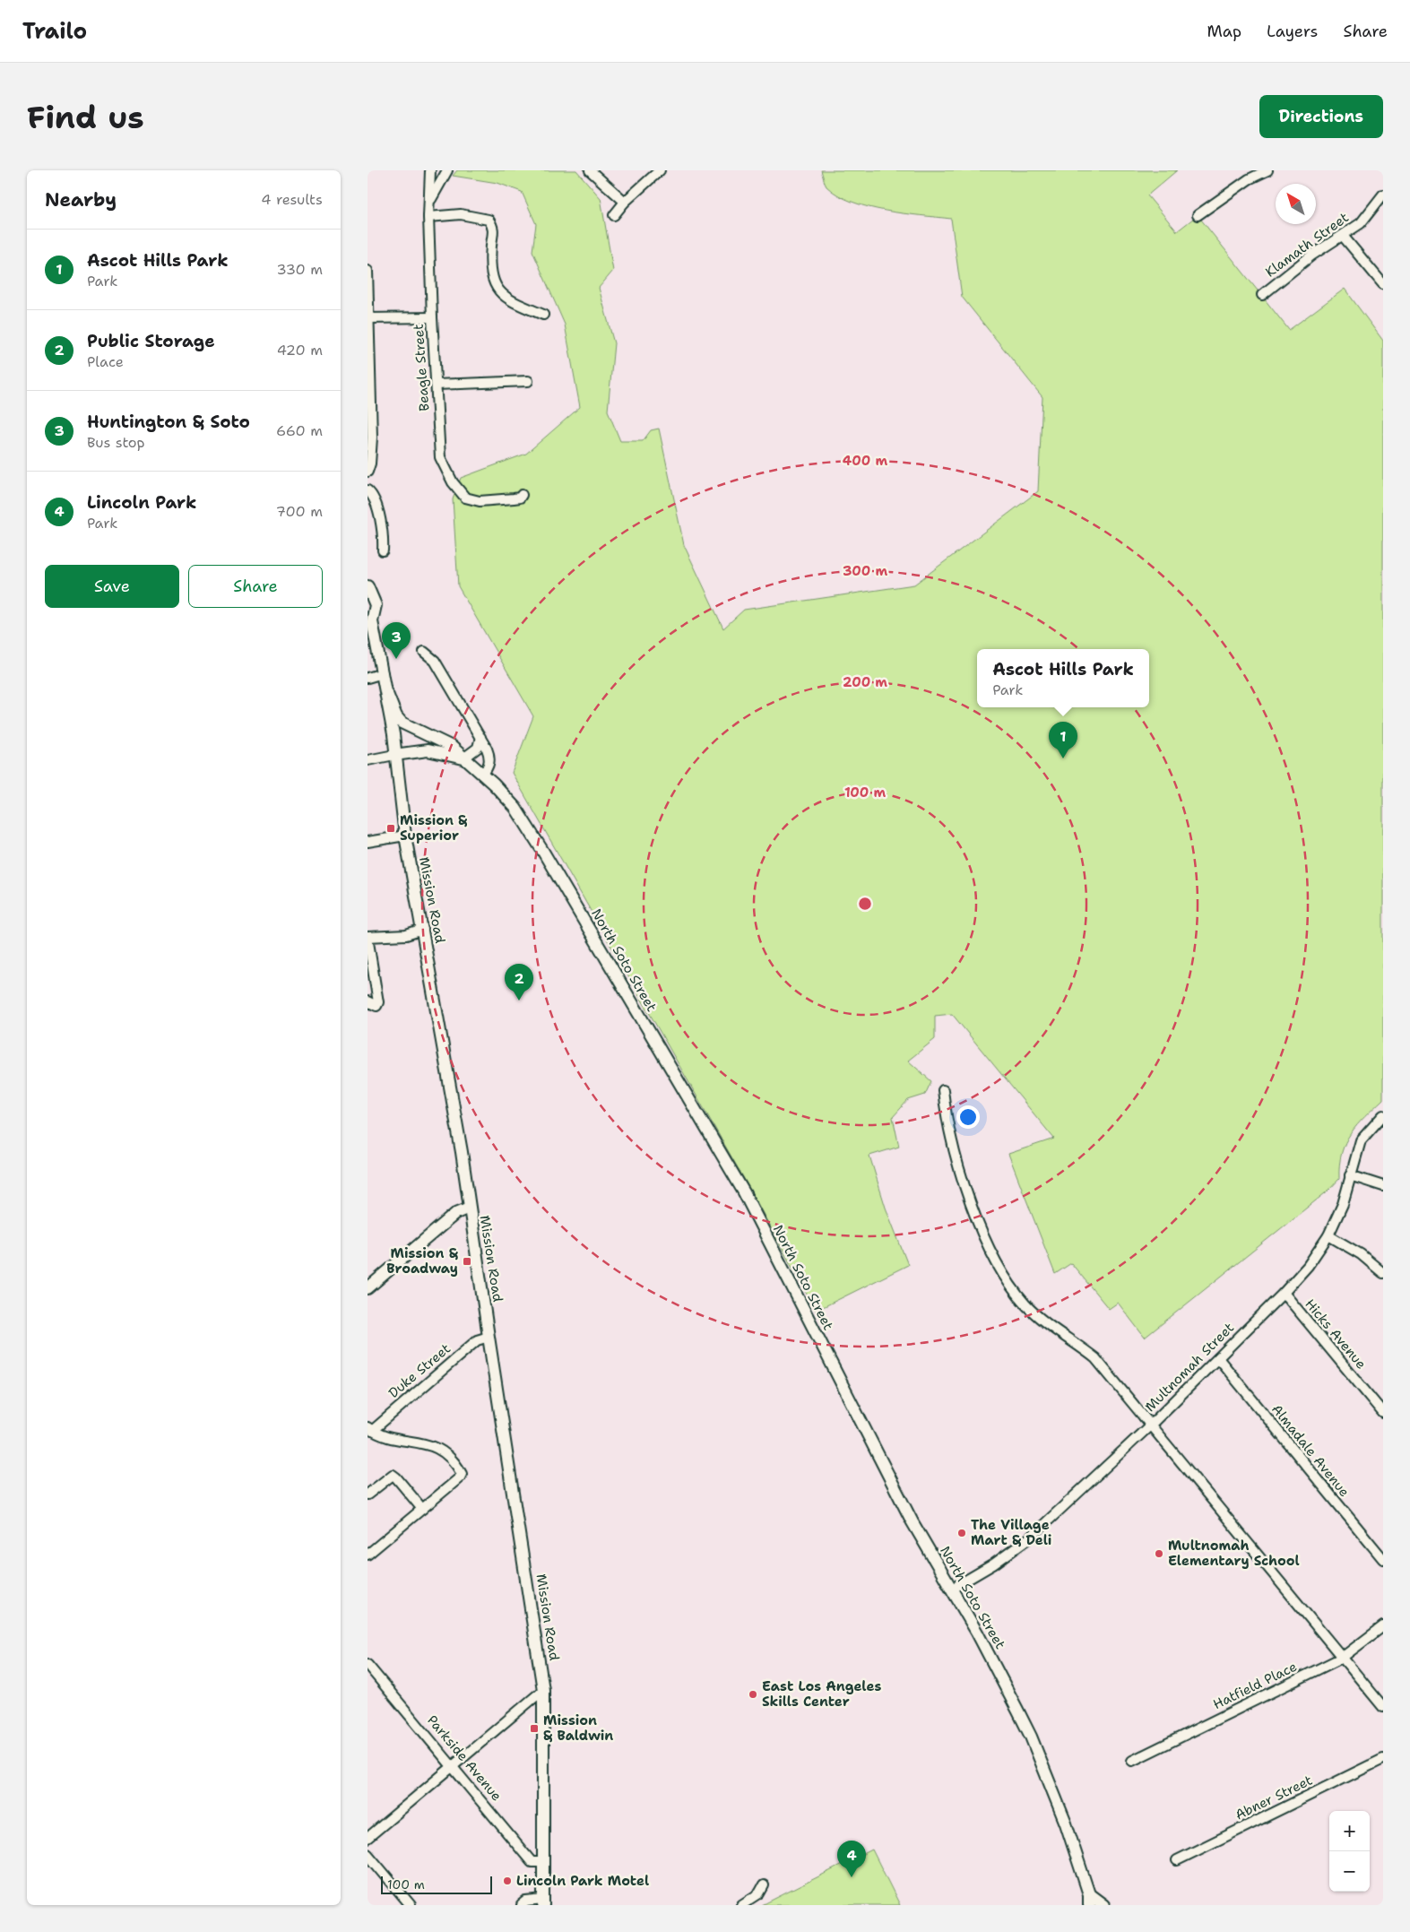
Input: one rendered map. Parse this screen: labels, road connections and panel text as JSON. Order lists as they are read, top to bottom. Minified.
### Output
{"streets":{"main road":["Mission Road","North Soto Street"],"street":["Klamath Street","Beagle Street","Hicks Avenue","Multnomah Street","Duke Street","Almadale Avenue","Hatfield Place","Parkside Avenue","Abner Street"]},"crossings":[["Mission Road","North Soto Street"],["Mission Road","Duke Street"],["Mission Road","Parkside Avenue"],["North Soto Street","Multnomah Street"],["Hicks Avenue","Multnomah Street"],["Multnomah Street","Almadale Avenue"]],"places":{"transit":["Mission & Superior","Mission & Broadway","Mission & Baldwin"],"other":["The Village Mart & Deli","Multnomah Elementary School","East Los Angeles Skills Center","Lincoln Park Motel"]},"scale_bar":"100 m","north":"top left","page":{"header":"Trailo","nav":["Map","Layers","Share"],"buttons":["Directions",["Save","Share"]],"title":"Find us","heading":["Nearby","4 results"],"list":[{"mark":"1","name":"Ascot Hills Park","note":"Park","value":"330 m"},{"mark":"2","name":"Public Storage","note":"Place","value":"420 m"},{"mark":"3","name":"Huntington & Soto","note":"Bus stop","value":"660 m"},{"mark":"4","name":"Lincoln Park","note":"Park","value":"700 m"}],"pins":["3","1","2","4"],"popup":["Ascot Hills Park","Park"],"map_buttons":["+","−"],"scale":"100 m"},"rings":["400 m","300 m","200 m","100 m"]}
